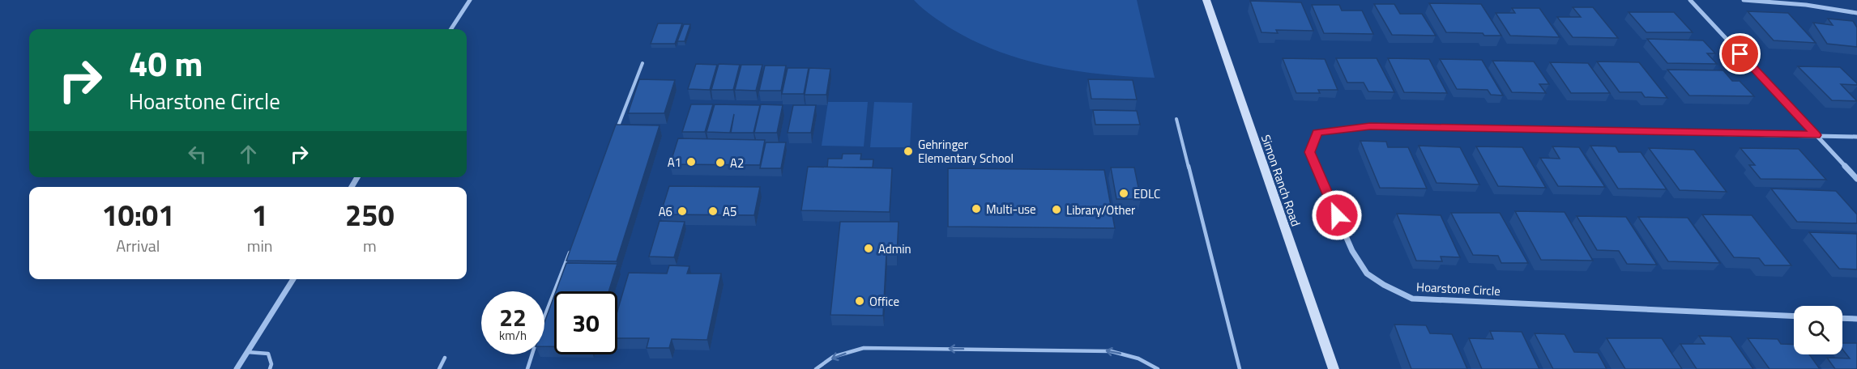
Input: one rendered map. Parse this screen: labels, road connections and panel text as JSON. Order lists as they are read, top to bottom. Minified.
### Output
{"streets":{"street":["Simon Ranch Road","Hoarstone Circle"]},"places":["Gehringer Elementary School","A1","A2","EDLC","Multi-use","Library/Other","A6","A5","Admin","Office"],"page":{"turn":["40 m","Hoarstone Circle"],"eta":["10:01","Arrival","1","min","250","m"],"speed":"22 km/h","limit":"30"}}
